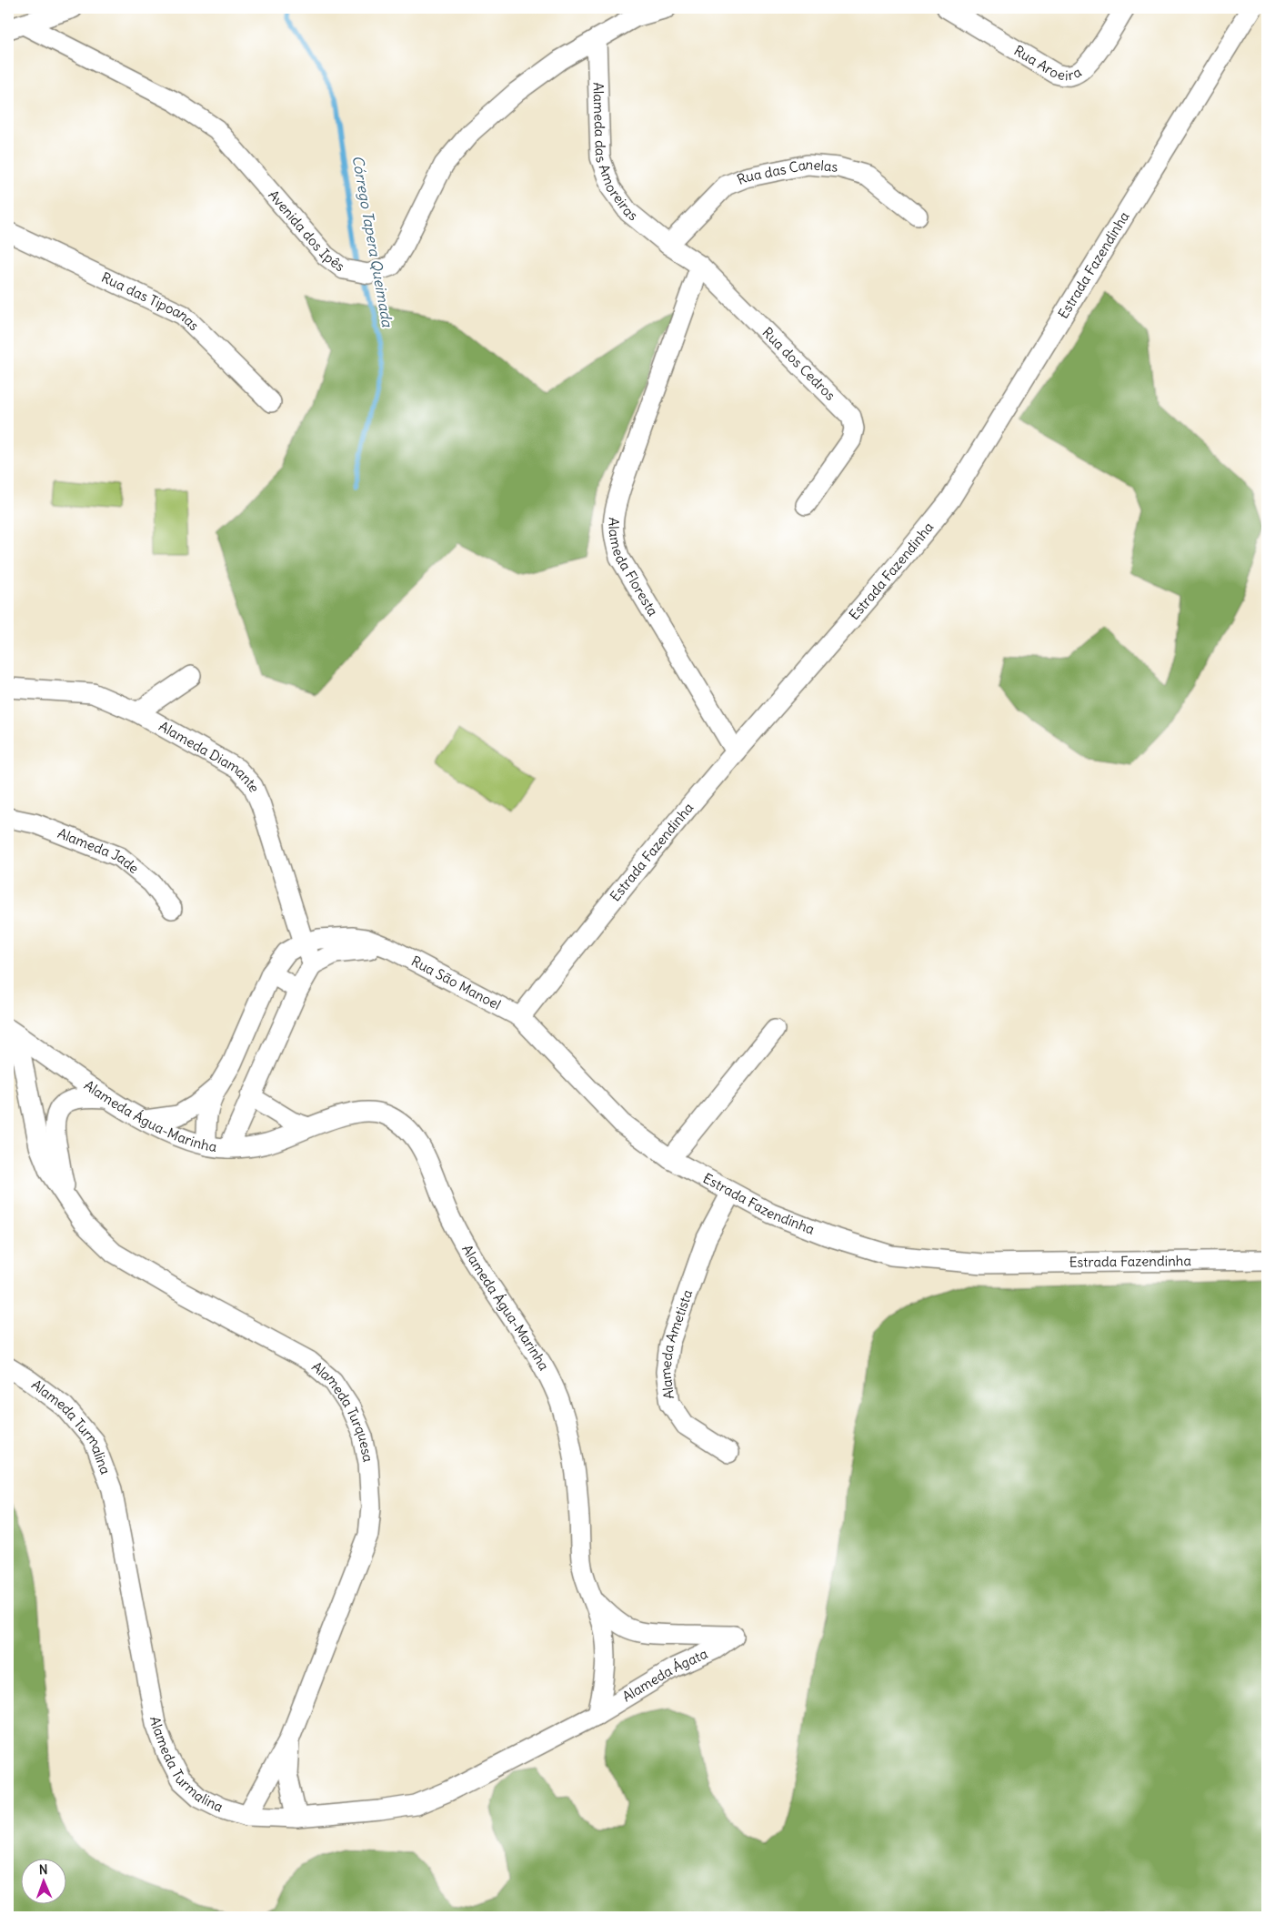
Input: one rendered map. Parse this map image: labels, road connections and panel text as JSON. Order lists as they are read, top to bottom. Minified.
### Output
{"streets":{"street":["Rua Aroeira","Alameda das Amoreiras","Rua das Canelas","Avenida dos Ipês","Estrada Fazendinha","Rua das Tipoanas","Rua dos Cedros","Alameda Floresta","Alameda Diamante","Alameda Jade","Rua São Manoel","Alameda Água-Marinha","Alameda Ametista","Alameda Turquesa","Alameda Turmalina","Alameda Ágata"]},"crossings":[["Alameda das Amoreiras","Rua das Canelas"],["Alameda das Amoreiras","Avenida dos Ipês"],["Alameda das Amoreiras","Rua dos Cedros"],["Rua das Canelas","Rua dos Cedros"],["Estrada Fazendinha","Alameda Floresta"],["Estrada Fazendinha","Rua São Manoel"],["Estrada Fazendinha","Alameda Ametista"],["Rua dos Cedros","Alameda Floresta"],["Alameda Diamante","Rua São Manoel"],["Alameda Água-Marinha","Alameda Turquesa"],["Alameda Água-Marinha","Alameda Turmalina"],["Alameda Água-Marinha","Alameda Ágata"],["Alameda Turquesa","Alameda Turmalina"],["Alameda Turmalina","Alameda Ágata"]],"water":["Córrego Tapera Queimada"],"north":"top"}
